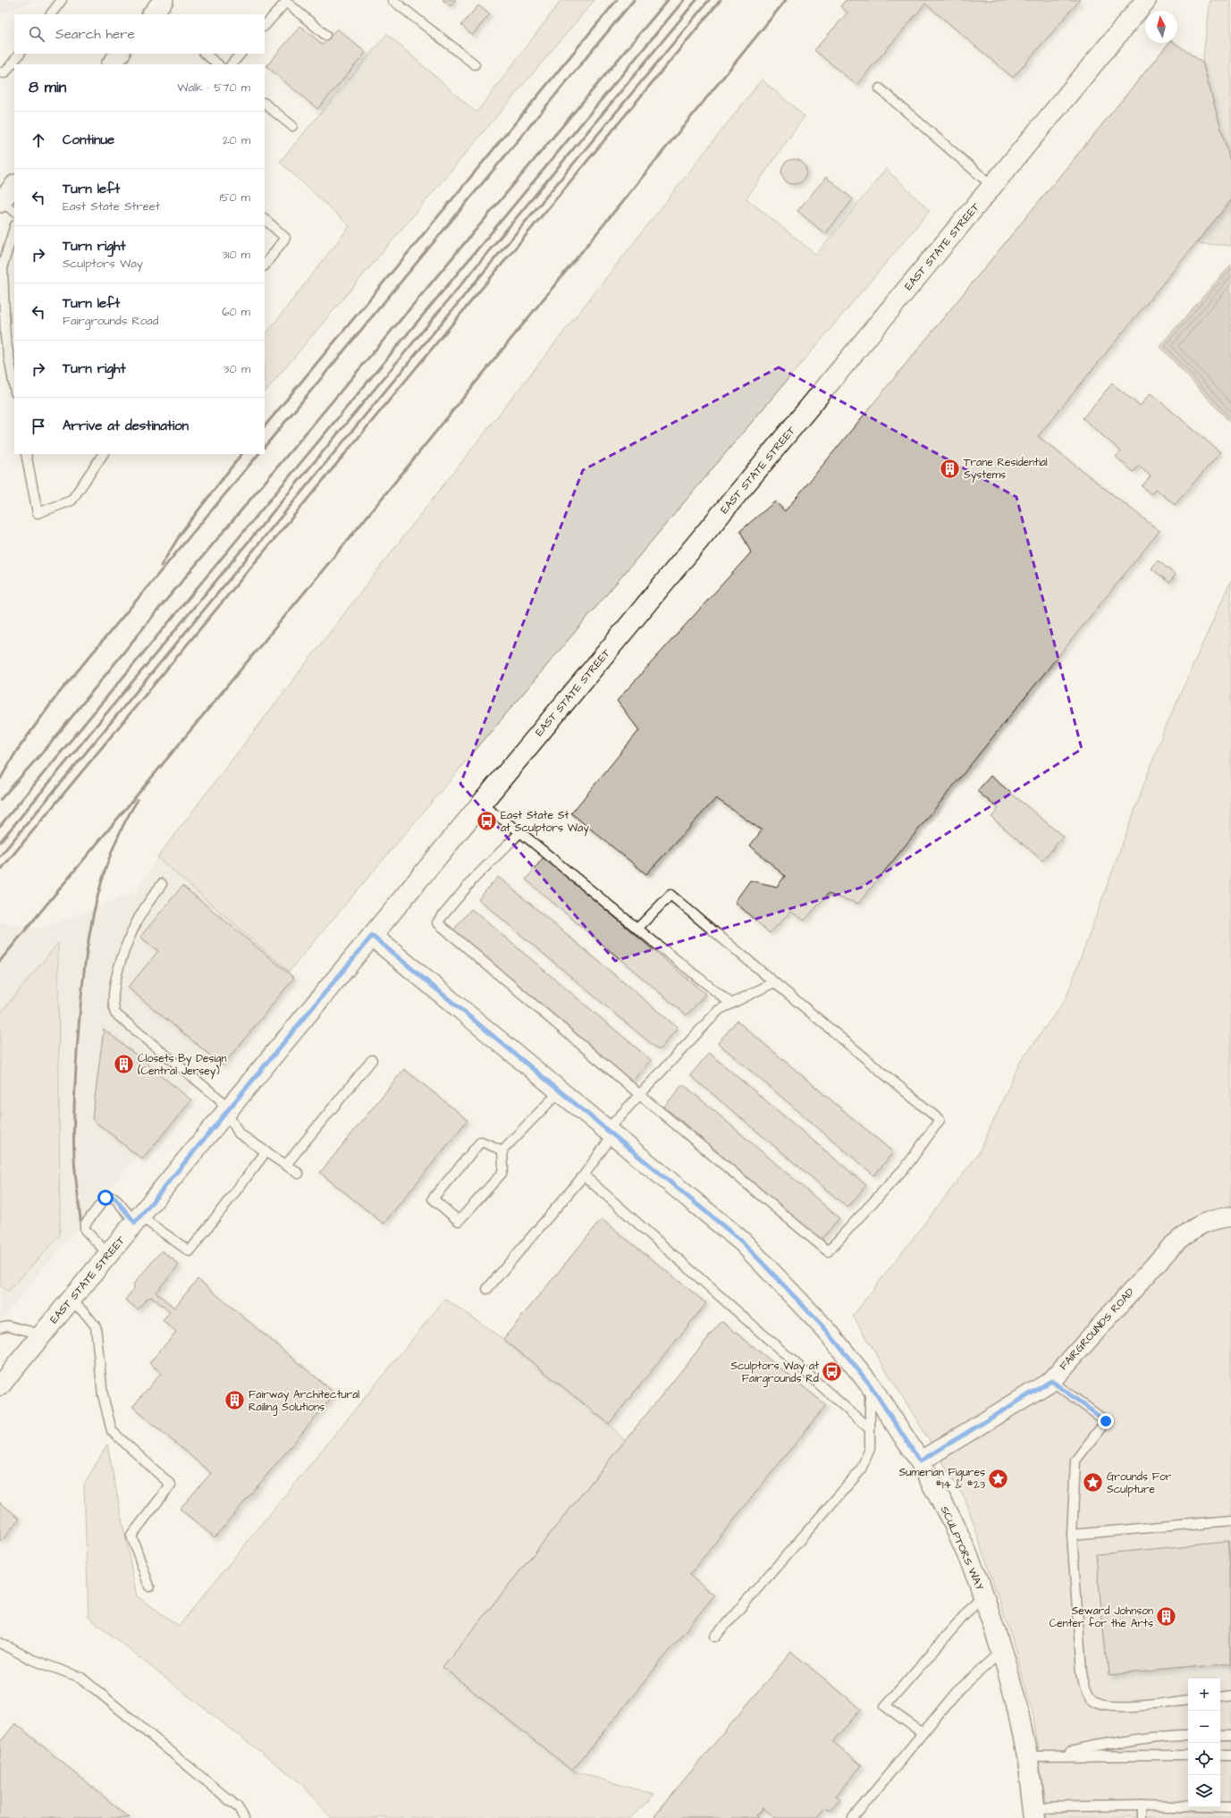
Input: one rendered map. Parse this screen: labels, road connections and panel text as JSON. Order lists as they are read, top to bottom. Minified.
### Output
{"streets":{"street":["EAST STATE STREET","FAIRGROUNDS ROAD","SCULPTORS WAY"]},"crossings":[["EAST STATE STREET","SCULPTORS WAY"],["FAIRGROUNDS ROAD","SCULPTORS WAY"]],"places":{"building":["Trane Residential Systems","Closets By Design (Central Jersey)","Fairway Architectural Railing Solutions","Seward Johnson Center for the Arts"],"bus stop":["East State St at Sculptors Way","Sculptors Way at Fairgrounds Rd"],"place":["Sumerian Figures #14 & #23","Grounds For Sculpture"]},"north":"top","page":{"search":"Search here","heading":["8 min","Walk · 570 m"],"list":[["Continue","20 m"],["Turn left","East State Street","150 m"],["Turn right","Sculptors Way","310 m"],["Turn left","Fairgrounds Road","60 m"],["Turn right","30 m"],"Arrive at destination"],"map_buttons":["+","−"]}}
